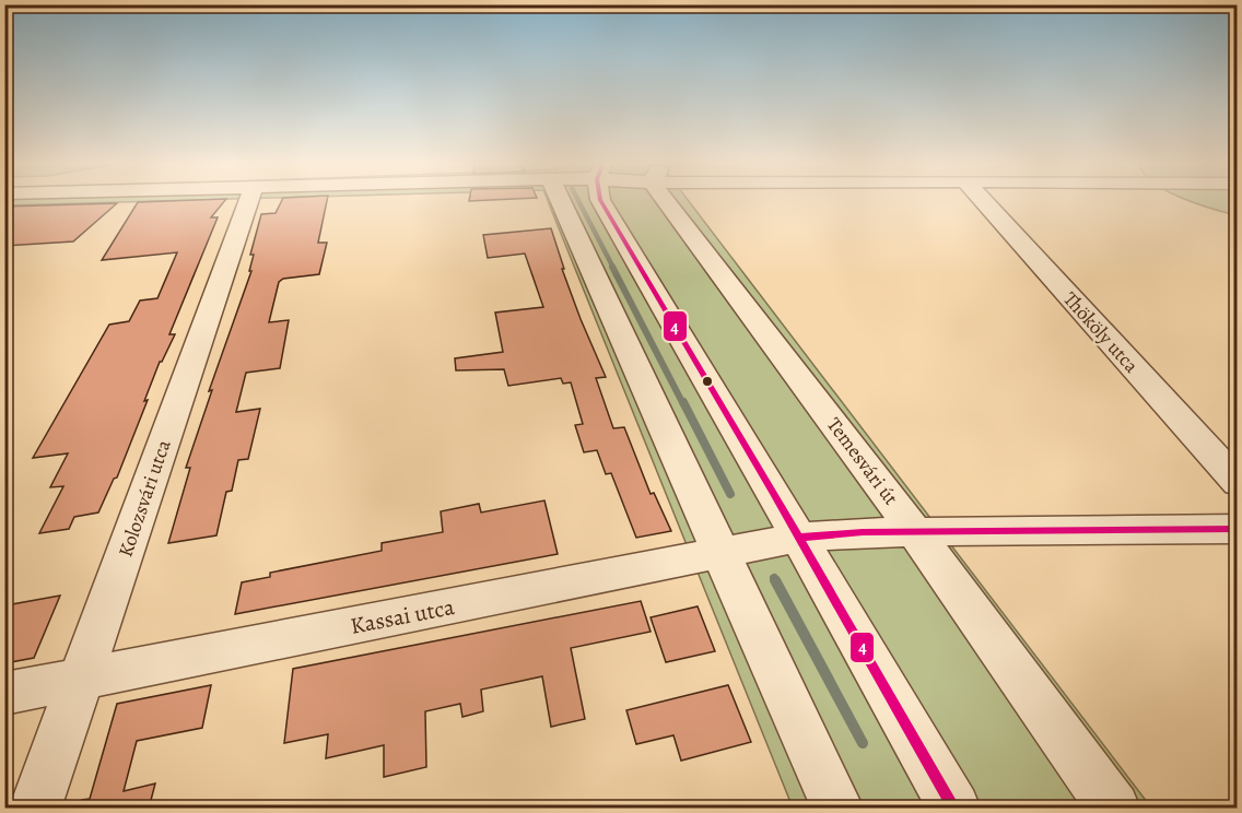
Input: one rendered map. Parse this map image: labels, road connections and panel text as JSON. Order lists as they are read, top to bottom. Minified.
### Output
{"streets":{"street":["Thököly utca","Temesvári út","Kolozsvári utca","Kassai utca"]},"crossings":[["Temesvári út","Kassai utca"],["Kolozsvári utca","Kassai utca"]],"lines":["transit line 4"]}
